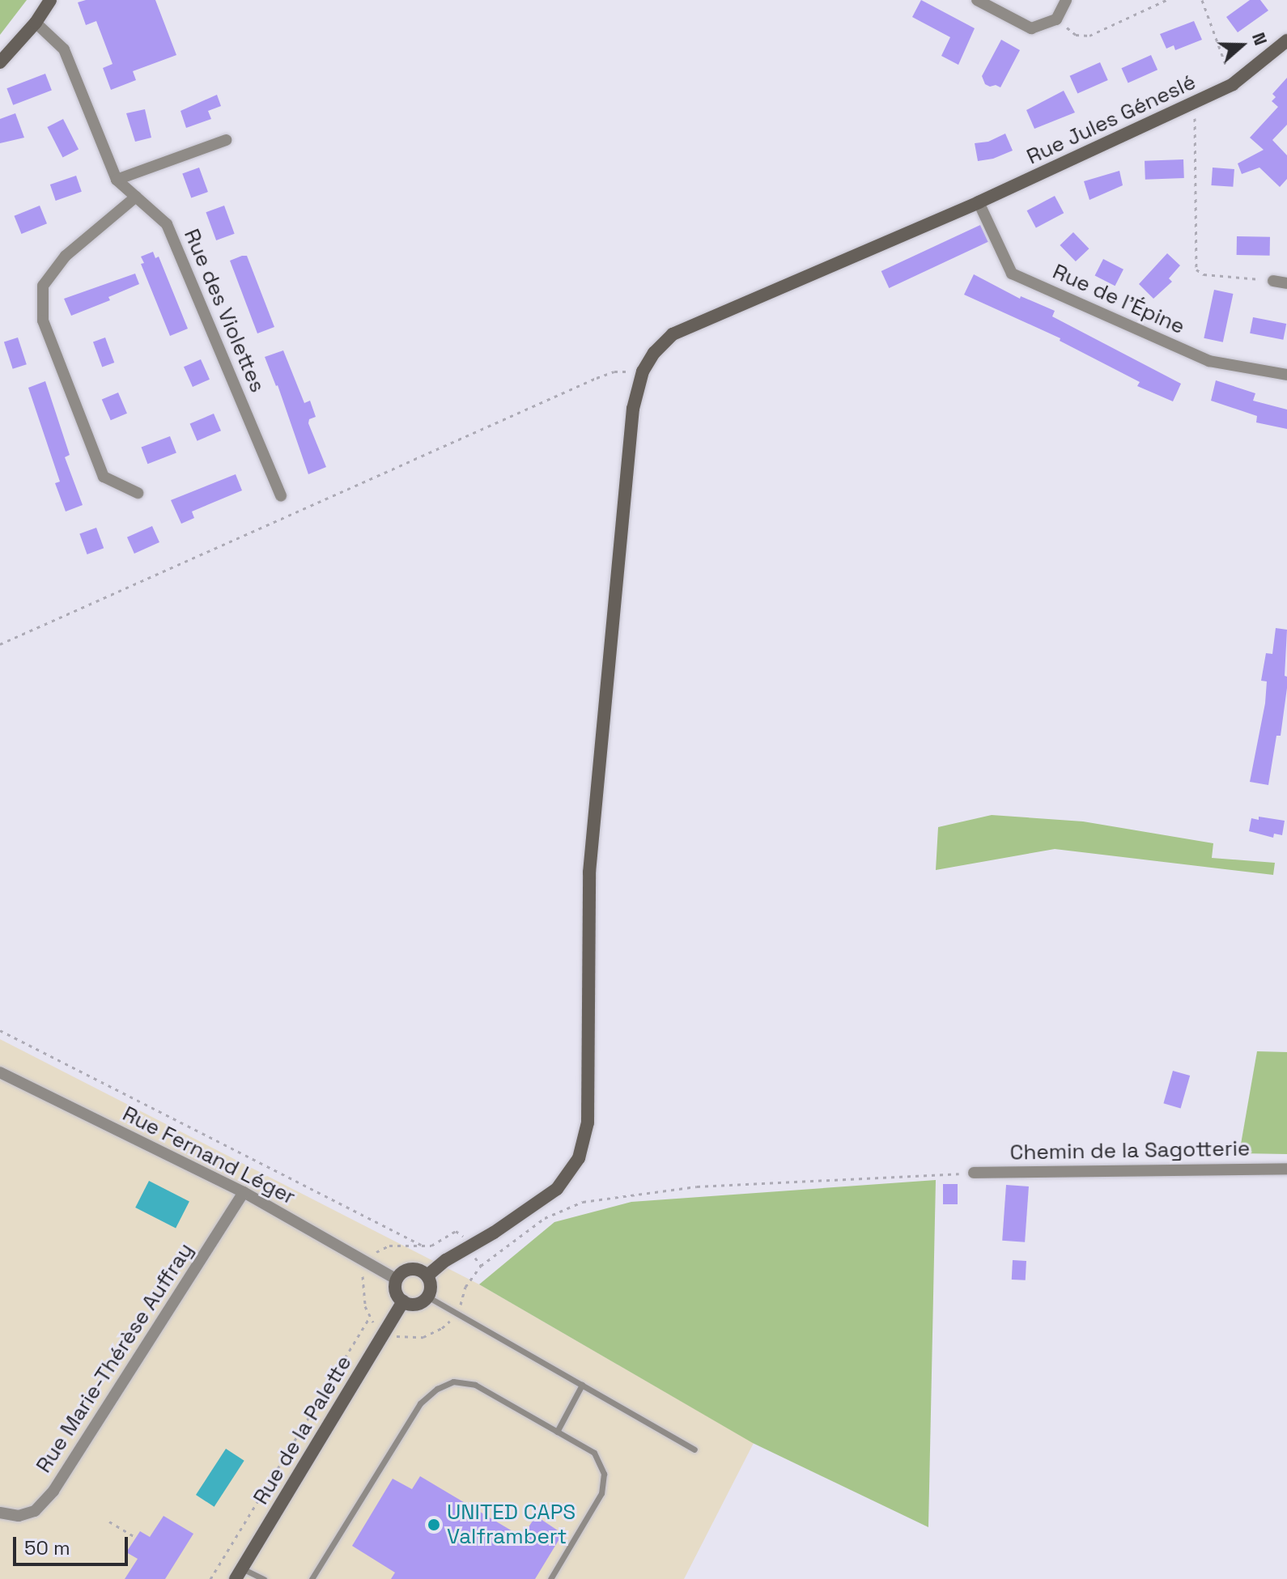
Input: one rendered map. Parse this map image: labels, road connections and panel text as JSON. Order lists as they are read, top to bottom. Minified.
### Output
{"streets":{"street":["Rue Jules Géneslé","Rue de l'Épine","Rue des Violettes","Chemin de la Sagotterie","Rue Fernand Léger","Rue Marie-Thérèse Auffray","Rue de la Palette"]},"crossings":[["Rue Jules Géneslé","Rue de l'Épine"],["Rue Fernand Léger","Rue Marie-Thérèse Auffray"],["Rue Fernand Léger","Rue de la Palette"]],"places":["UNITED CAPS Valframbert"],"scale_bar":"50 m","north":"right"}
